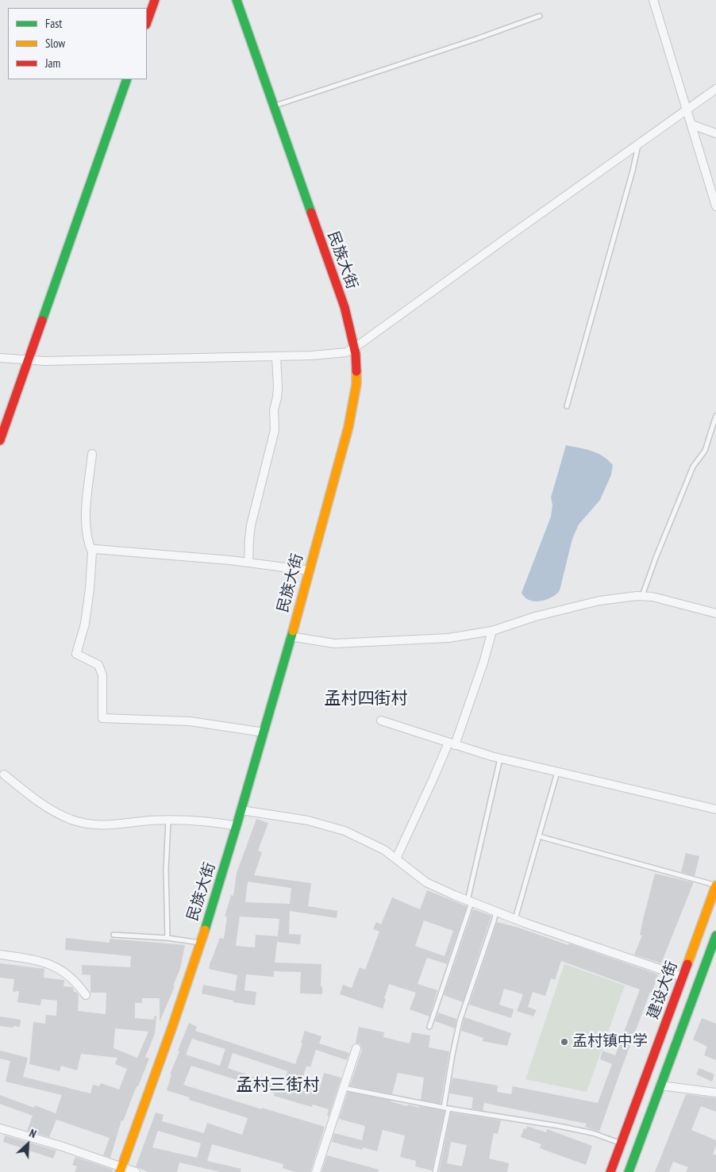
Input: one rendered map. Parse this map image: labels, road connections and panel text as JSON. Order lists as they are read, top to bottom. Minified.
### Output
{"streets":{"main road":["民族大街","建设大街"]},"districts":["孟村四街村","孟村三街村"],"places":["孟村镇中学"],"legend":["Fast","Slow","Jam"],"north":"top right"}
